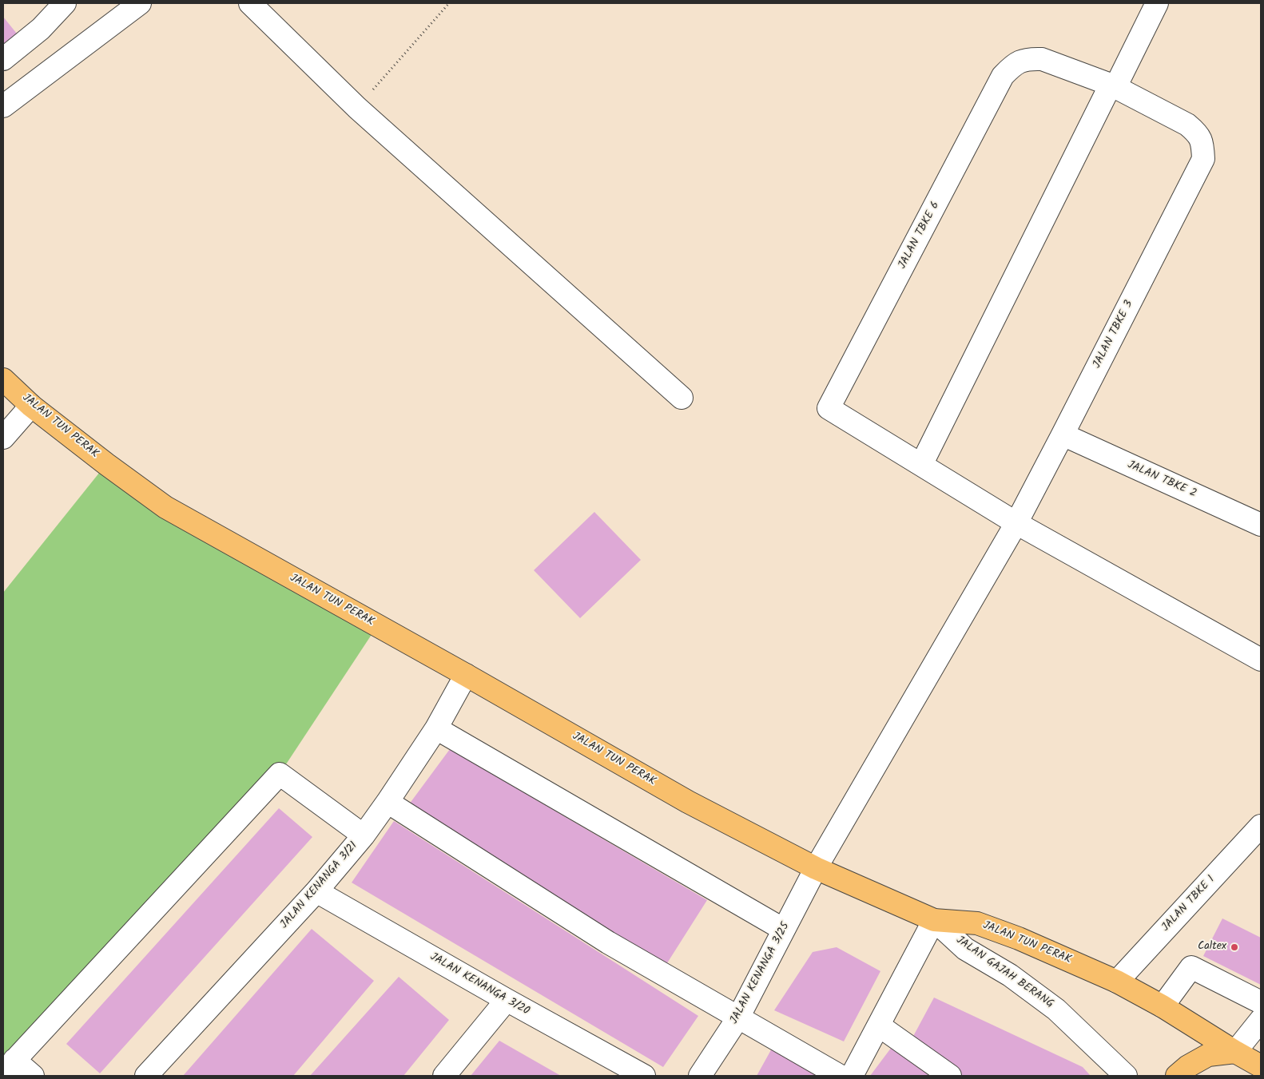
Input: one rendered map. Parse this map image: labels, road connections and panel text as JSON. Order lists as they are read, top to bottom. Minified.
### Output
{"streets":{"main road":["JALAN TUN PERAK"],"street":["JALAN TBKE 6","JALAN TBKE 3","JALAN TBKE 2","JALAN KENANGA 3/21","JALAN TBKE 1","JALAN GAJAH BERANG","JALAN KENANGA 3/25","JALAN KENANGA 3/20"]},"crossings":[["JALAN TBKE 6","JALAN TBKE 3"],["JALAN TBKE 3","JALAN TBKE 2"],["JALAN TBKE 3","JALAN KENANGA 3/25"],["JALAN TUN PERAK","JALAN KENANGA 3/21"],["JALAN TUN PERAK","JALAN TBKE 1"],["JALAN TUN PERAK","JALAN GAJAH BERANG"],["JALAN TUN PERAK","JALAN KENANGA 3/25"],["JALAN KENANGA 3/21","JALAN KENANGA 3/20"]],"places":["Caltex"]}
